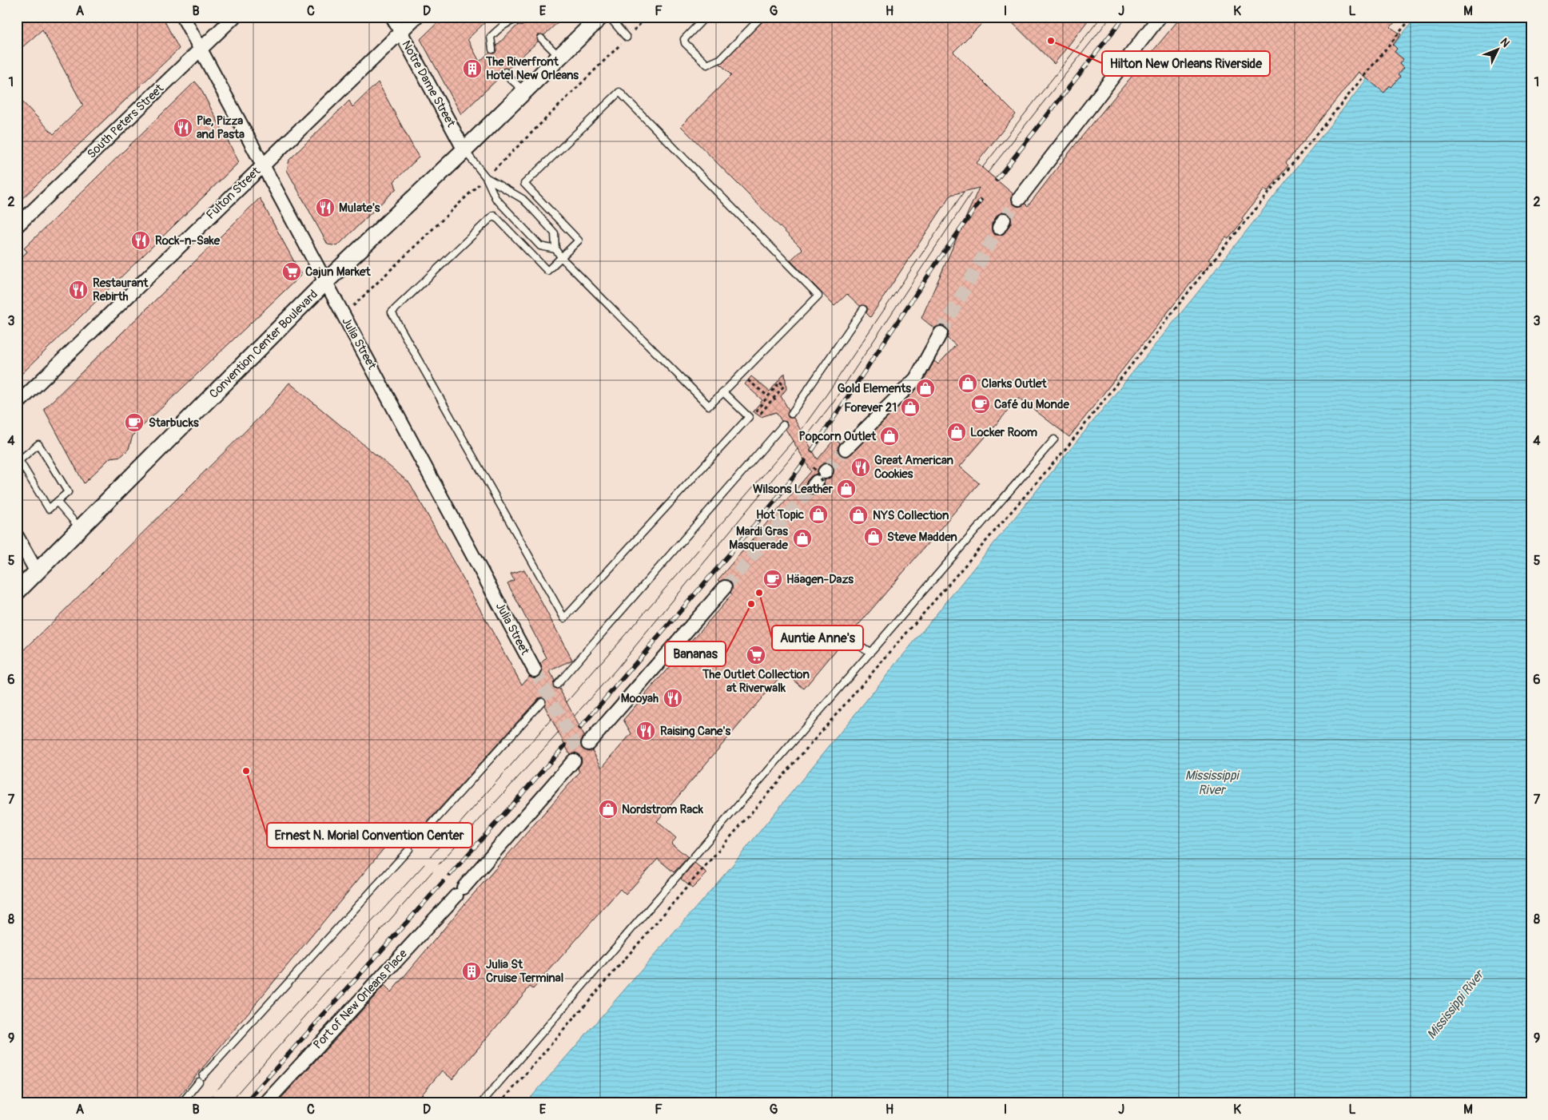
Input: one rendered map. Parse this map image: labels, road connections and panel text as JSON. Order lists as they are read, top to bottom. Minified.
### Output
{"streets":{"street":["Notre Dame Street","South Peters Street","Fulton Street","Julia Street","Convention Center Boulevard","Port of New Orleans Place"]},"crossings":[["Notre Dame Street","Fulton Street"],["Notre Dame Street","Convention Center Boulevard"],["South Peters Street","Julia Street"],["Fulton Street","Julia Street"],["Julia Street","Convention Center Boulevard"]],"water":["Mississippi River"],"places":{"other":["Hilton New Orleans Riverside","Auntie Anne's","Bananas","Ernest N. Morial Convention Center"],"building":["The Riverfront Hotel New Orleans","Julia St Cruise Terminal"],"restaurant":["Pie, Pizza and Pasta","Mulate's","Rock-n-Sake","Restaurant Rebirth","Great American Cookies","Mooyah","Raising Cane's"],"supermarket":["Cajun Market","The Outlet Collection at Riverwalk"],"shop":["Clarks Outlet","Gold Elements","Forever 21","Locker Room","Popcorn Outlet","Wilsons Leather","Hot Topic","NYS Collection","Steve Madden","Mardi Gras Masquerade","Nordstrom Rack"],"cafe":["Café du Monde","Starbucks","Häagen-Dazs"]},"north":"top right","grid":{"columns":["A","B","C","D","E","F","G","H","I","J","K","L","M"],"rows":["1","2","3","4","5","6","7","8","9"]}}
